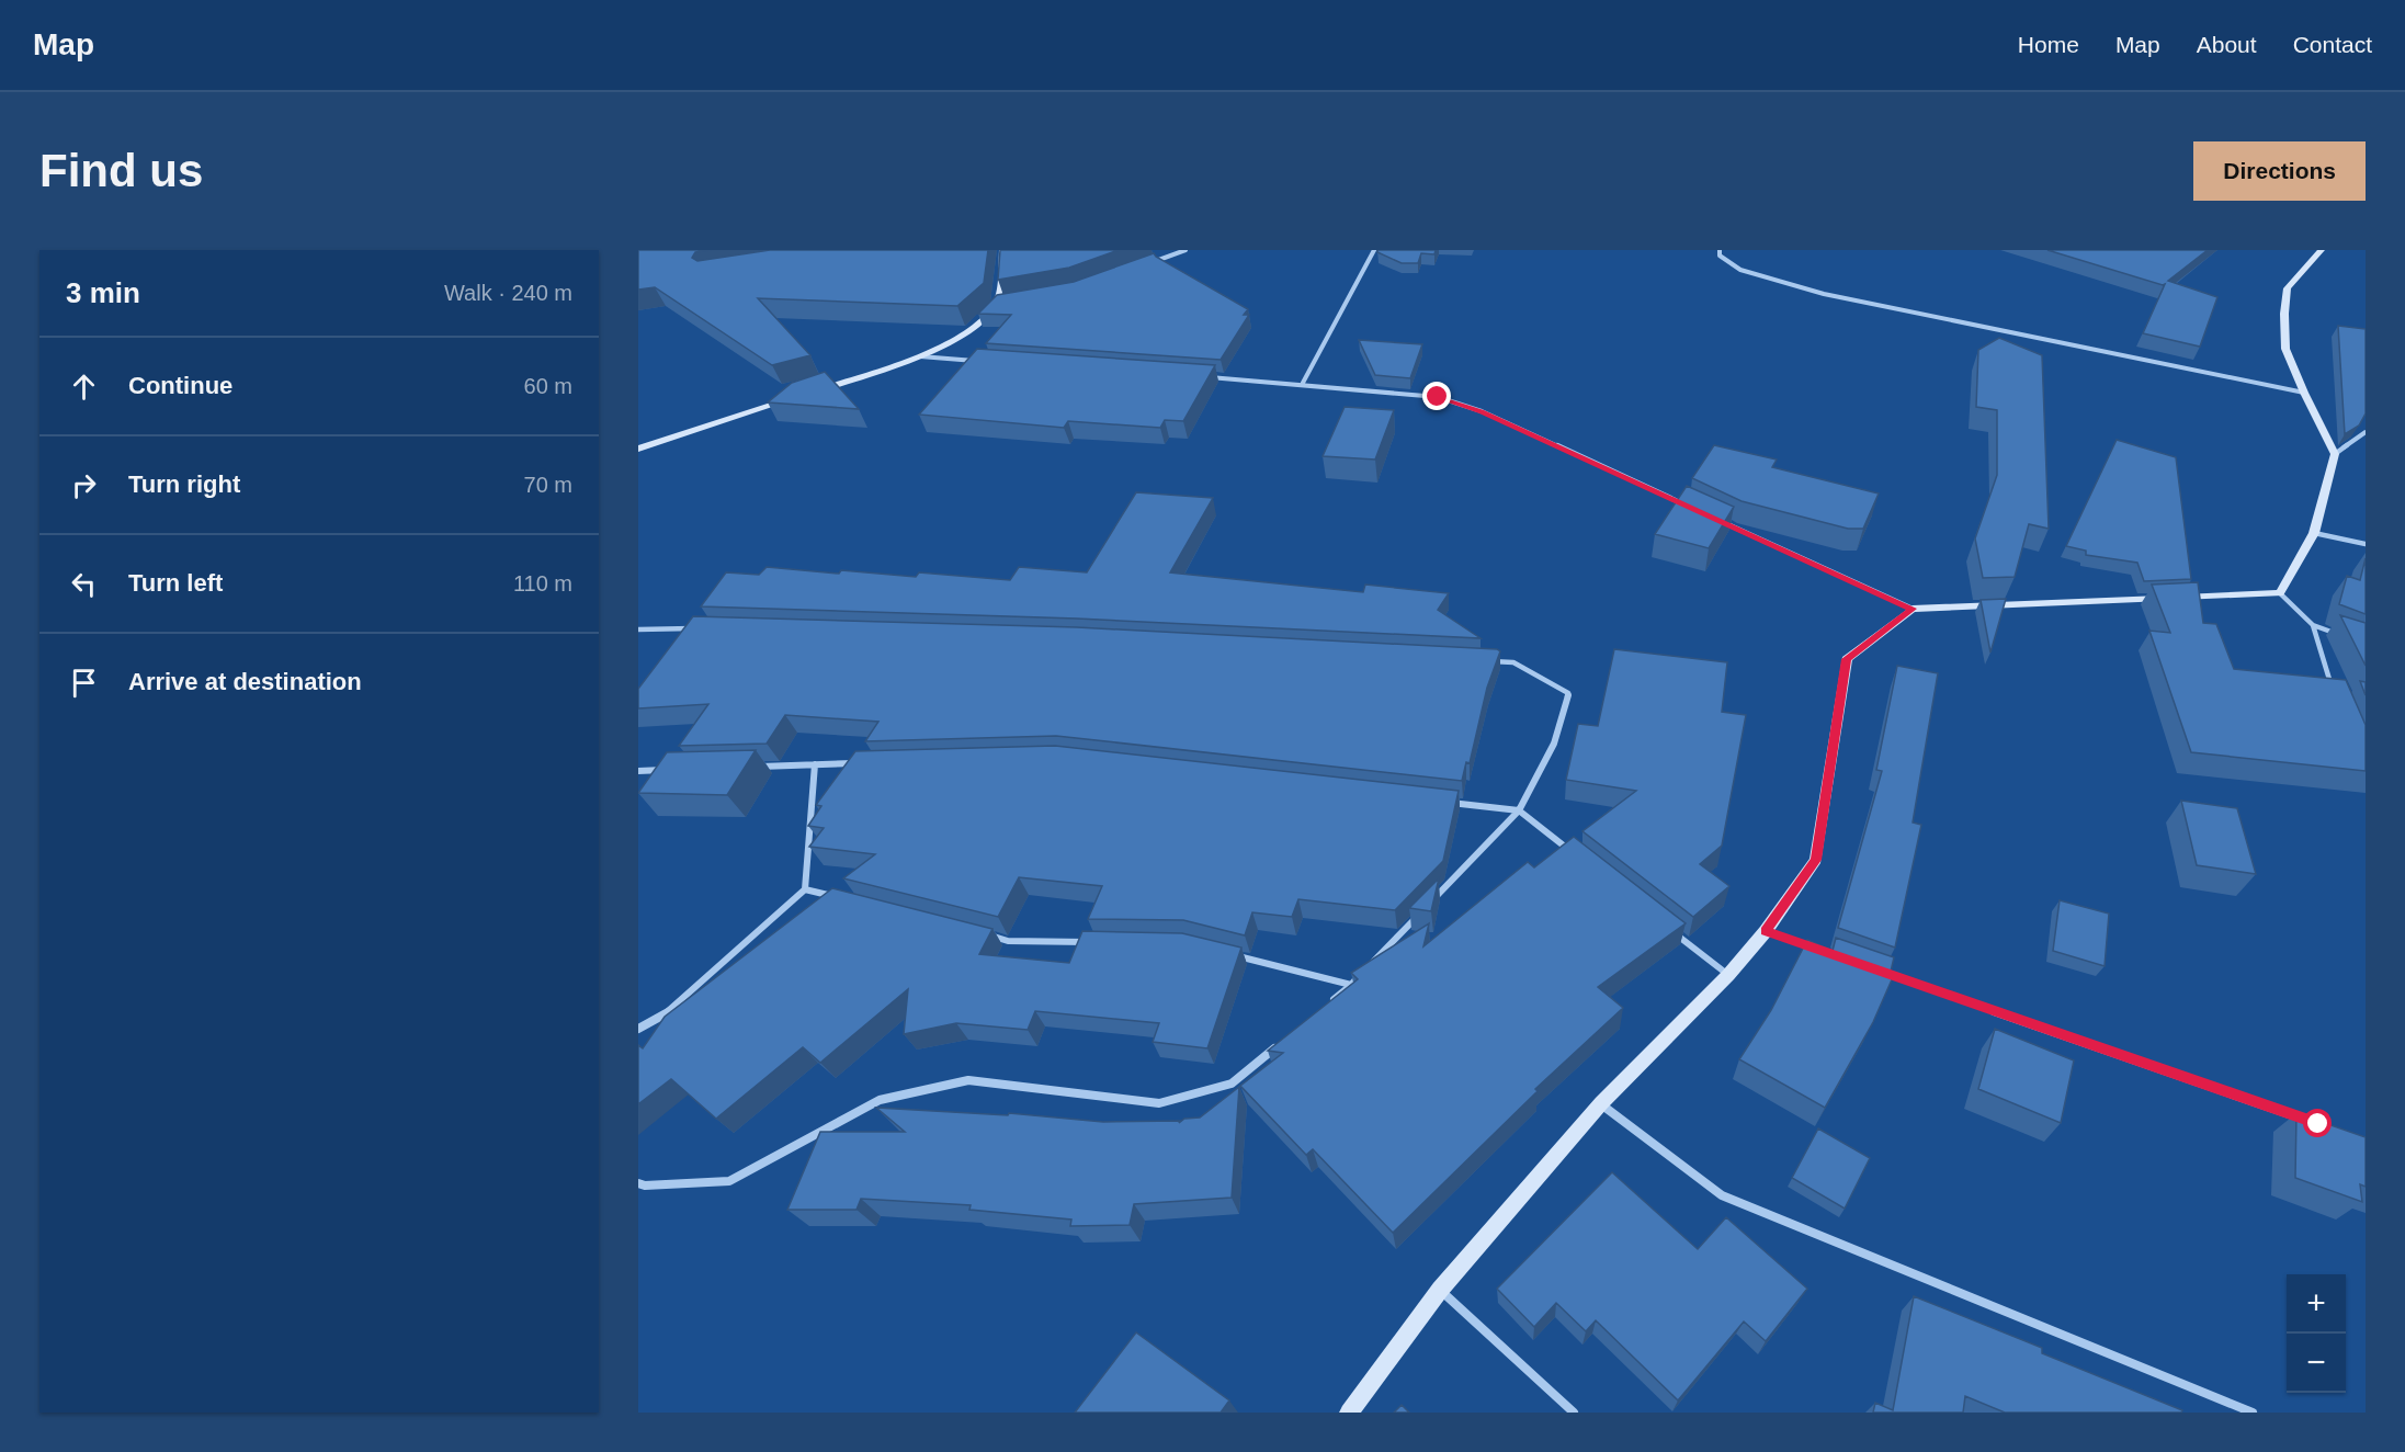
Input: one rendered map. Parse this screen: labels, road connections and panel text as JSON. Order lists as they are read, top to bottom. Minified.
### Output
{"page":{"header":"Map","nav":["Home","Map","About","Contact"],"buttons":"Directions","title":"Find us","heading":["3 min","Walk · 240 m"],"list":[["Continue","60 m"],["Turn right","70 m"],["Turn left","110 m"],"Arrive at destination"],"map_buttons":["+","−"]}}
